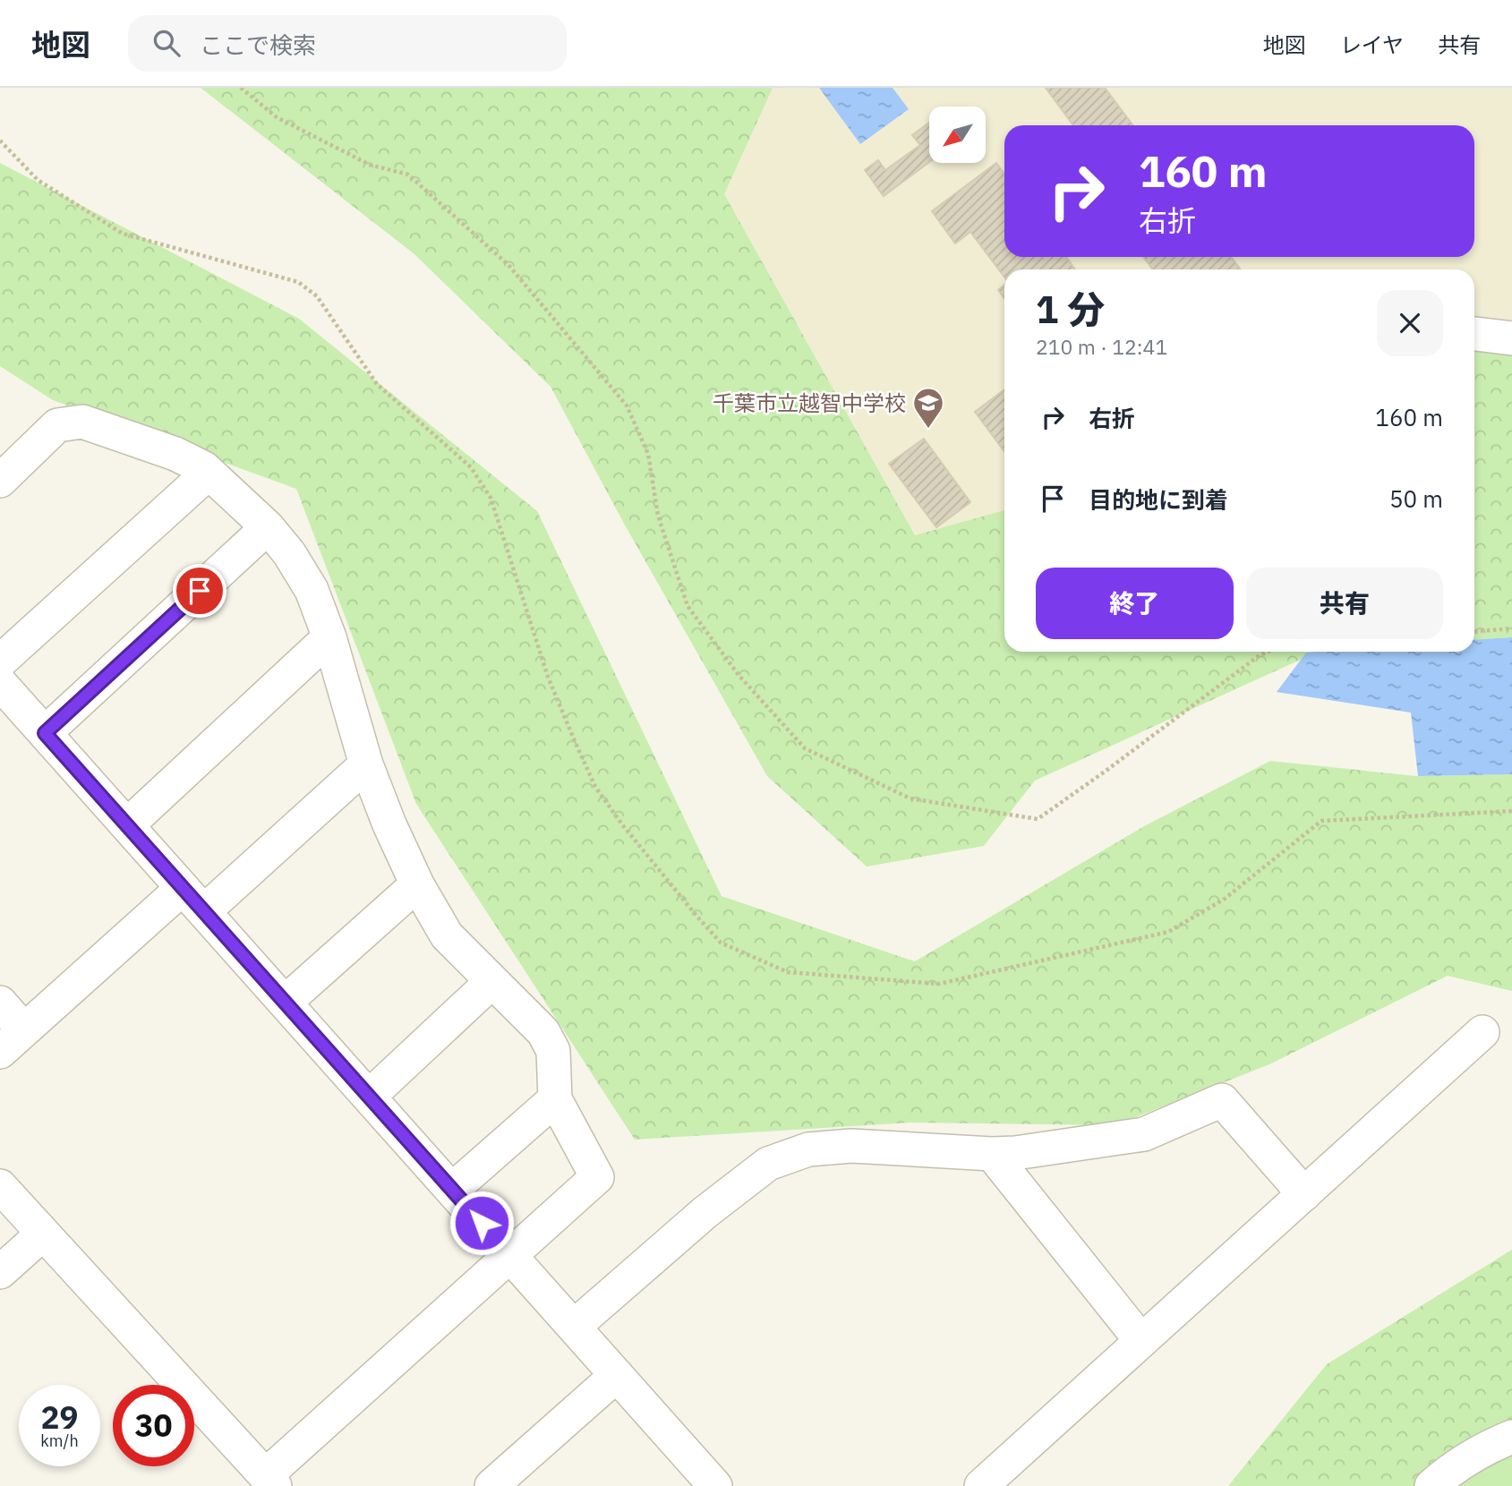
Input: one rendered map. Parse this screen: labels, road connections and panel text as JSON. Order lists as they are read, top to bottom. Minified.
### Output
{"places":{"school or university":["千葉市立越智中学校"]},"north":"bottom left","page":{"header":"地図","search":"ここで検索","nav":["地図","レイヤ","共有"],"turn":["160 m","右折"],"heading":["1 分","210 m · 12:41"],"list":[{"name":"右折","value":"160 m"},{"name":"目的地に到着","value":"50 m"}],"buttons":["終了","共有"],"speed":"29 km/h","limit":"30"}}
